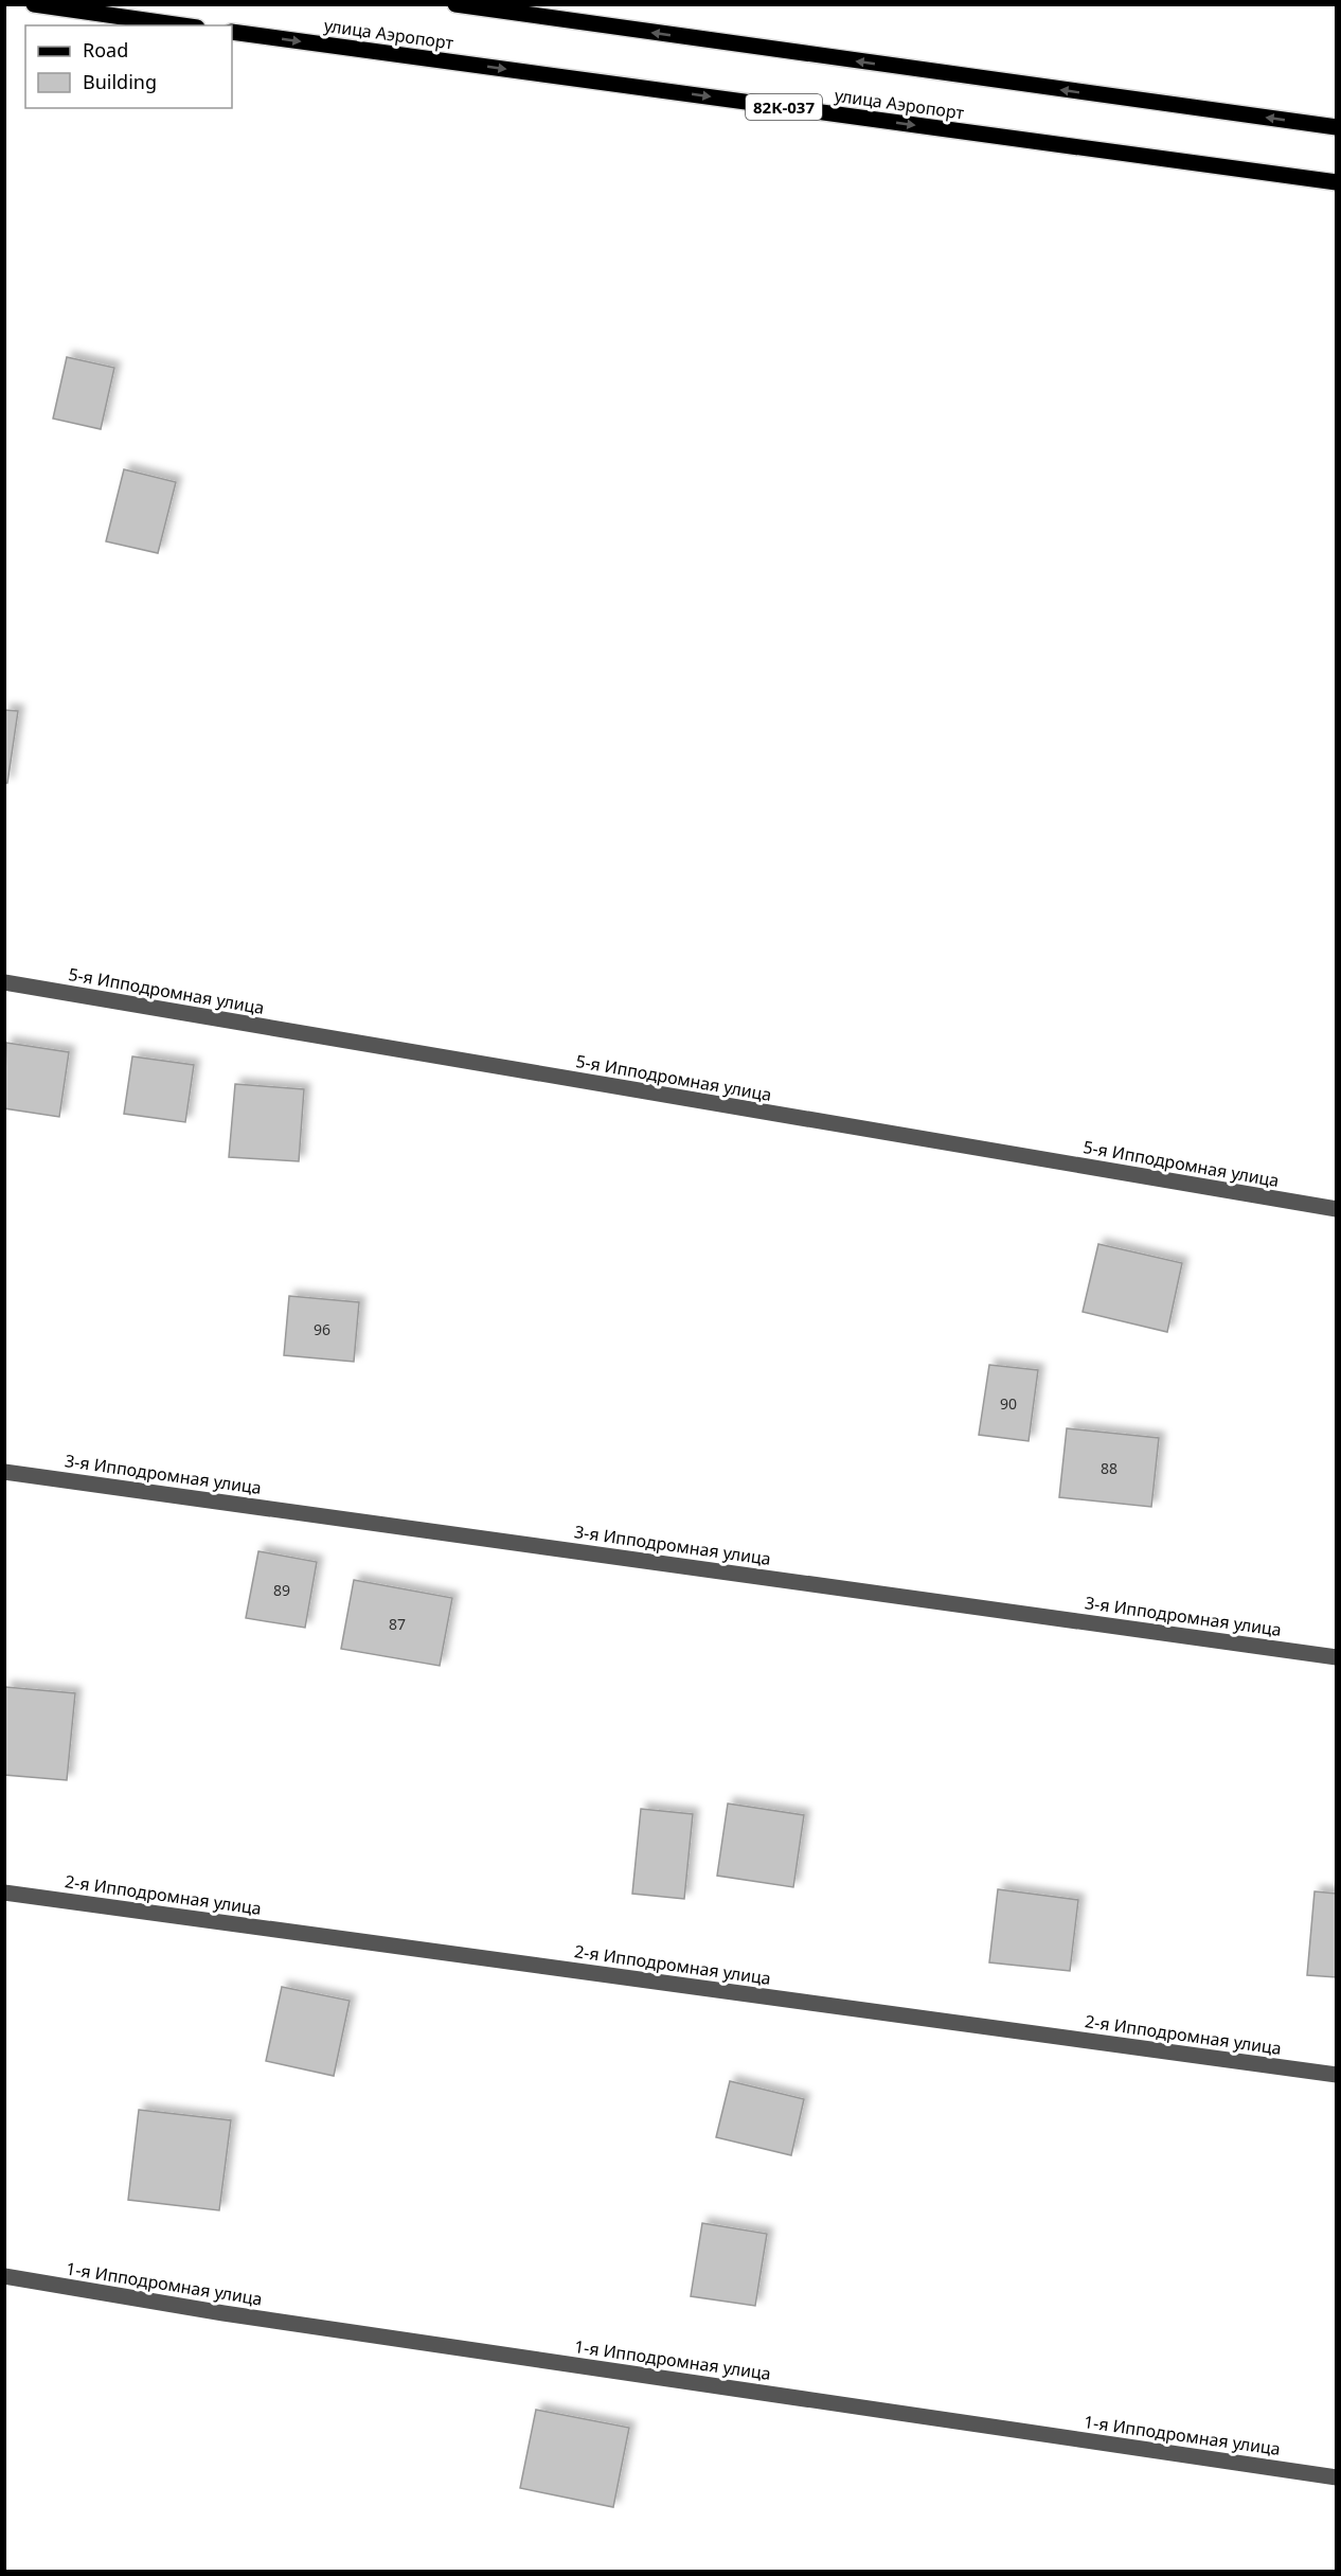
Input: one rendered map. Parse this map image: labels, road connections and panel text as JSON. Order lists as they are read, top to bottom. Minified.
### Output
{"streets":{"main road":["улица Аэропорт","82К-037"],"street":["5-я Ипподромная улица","3-я Ипподромная улица","2-я Ипподромная улица","1-я Ипподромная улица"]},"house_numbers":["96","90","88","89","87"],"legend":["Road","Building"]}
